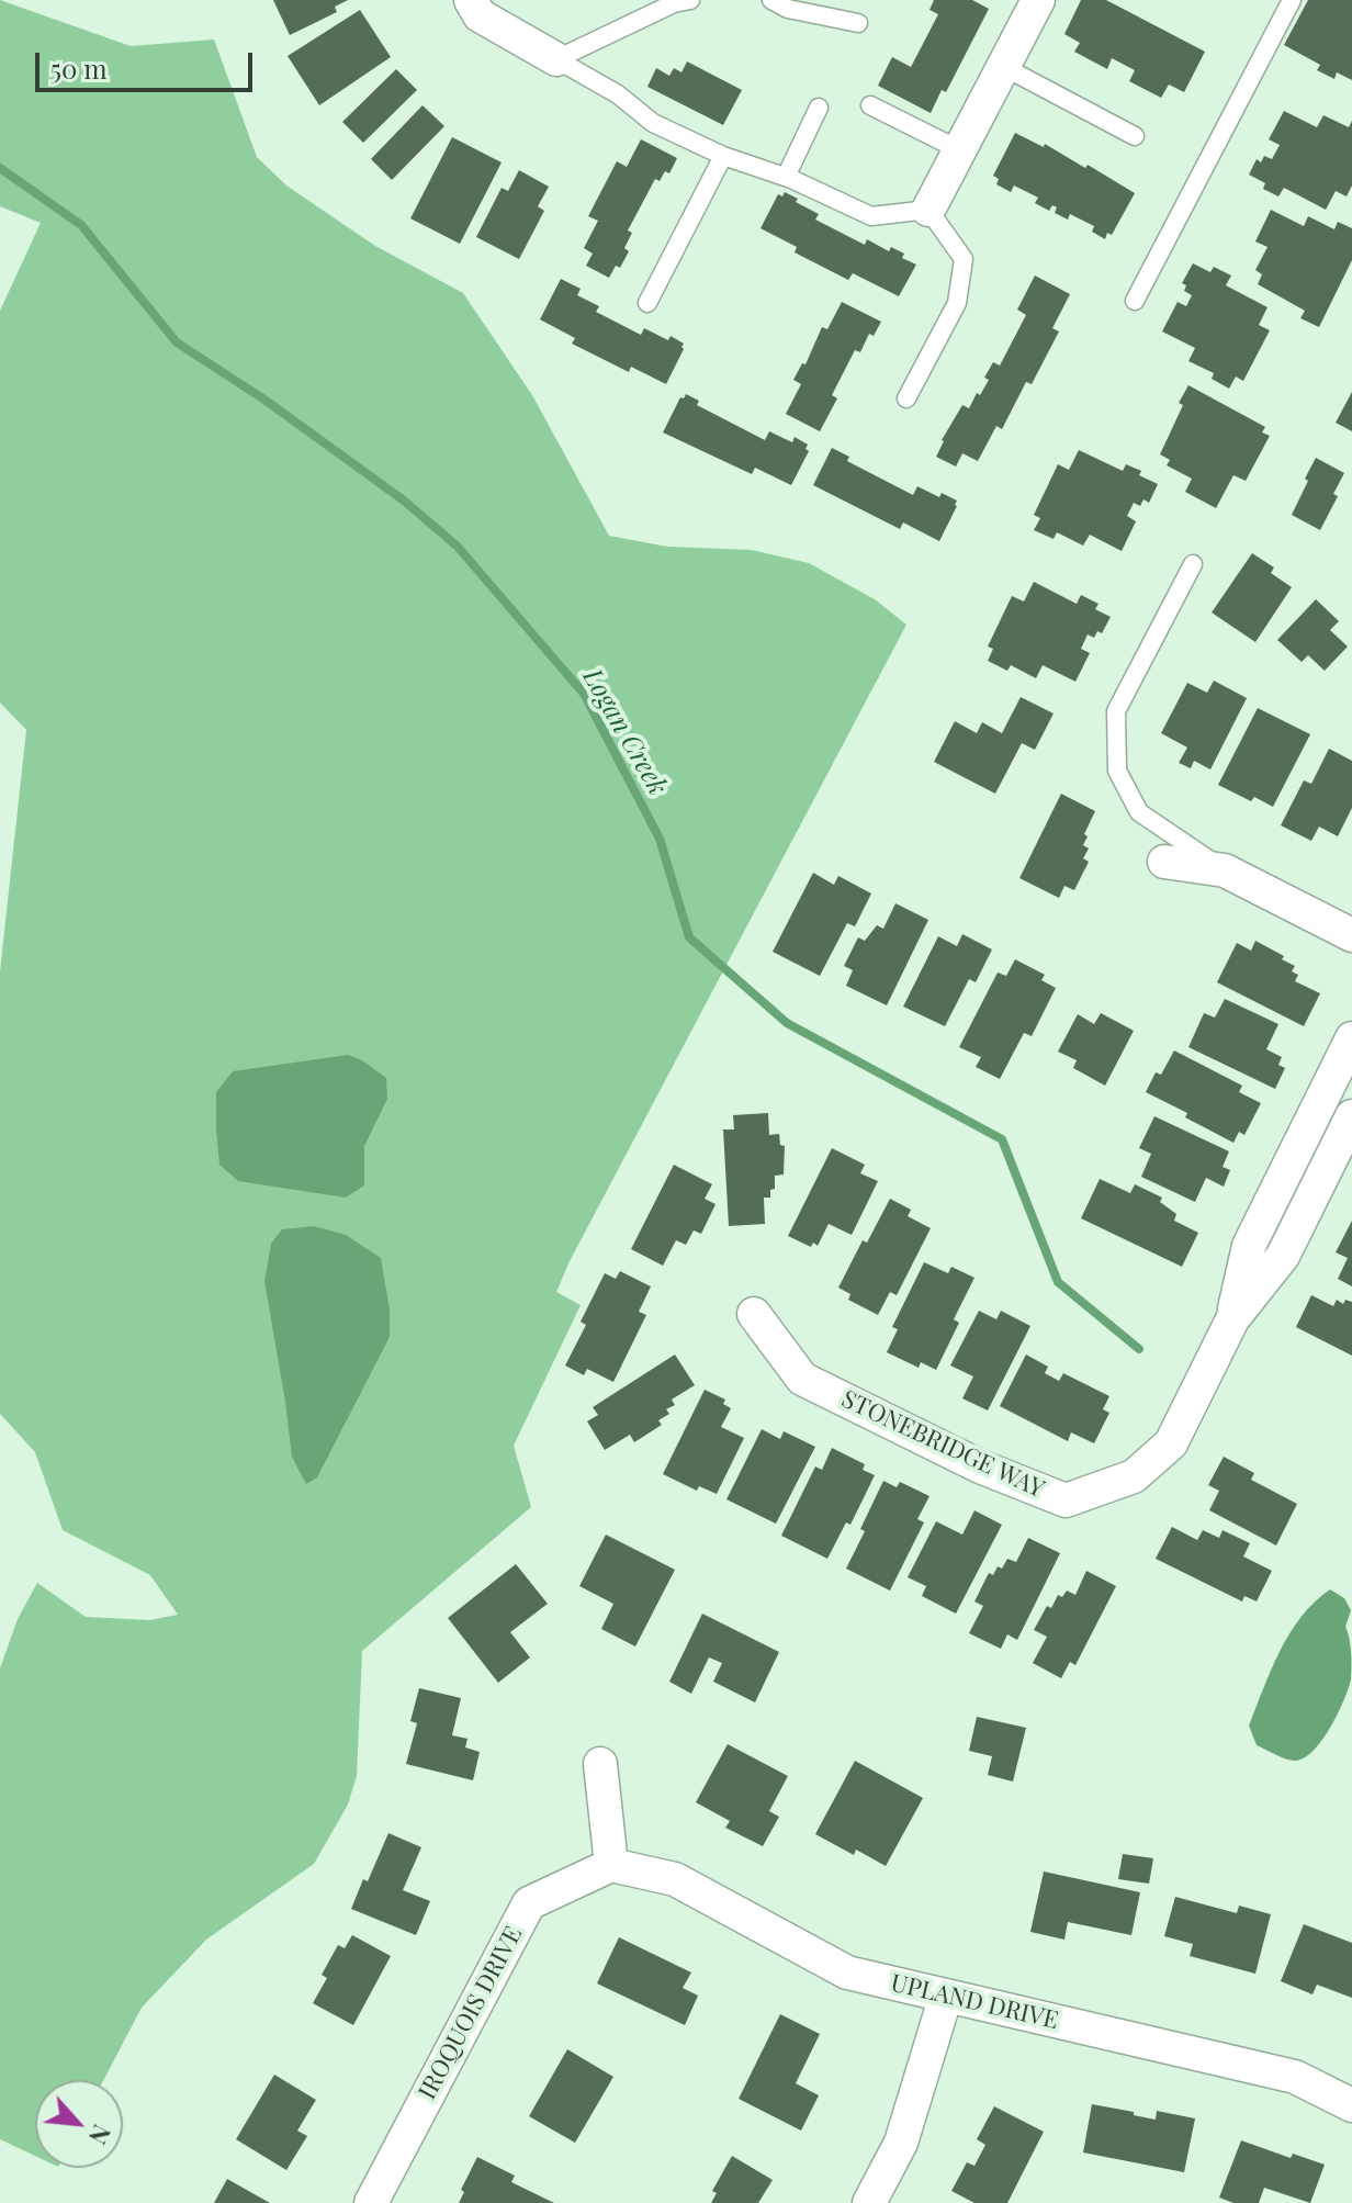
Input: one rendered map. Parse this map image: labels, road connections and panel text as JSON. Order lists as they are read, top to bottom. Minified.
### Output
{"streets":{"street":["STONEBRIDGE WAY","UPLAND DRIVE","IROQUOIS DRIVE"]},"crossings":[["UPLAND DRIVE","IROQUOIS DRIVE"]],"water":["Logan Creek"],"scale_bar":"50 m","north":"bottom right"}
